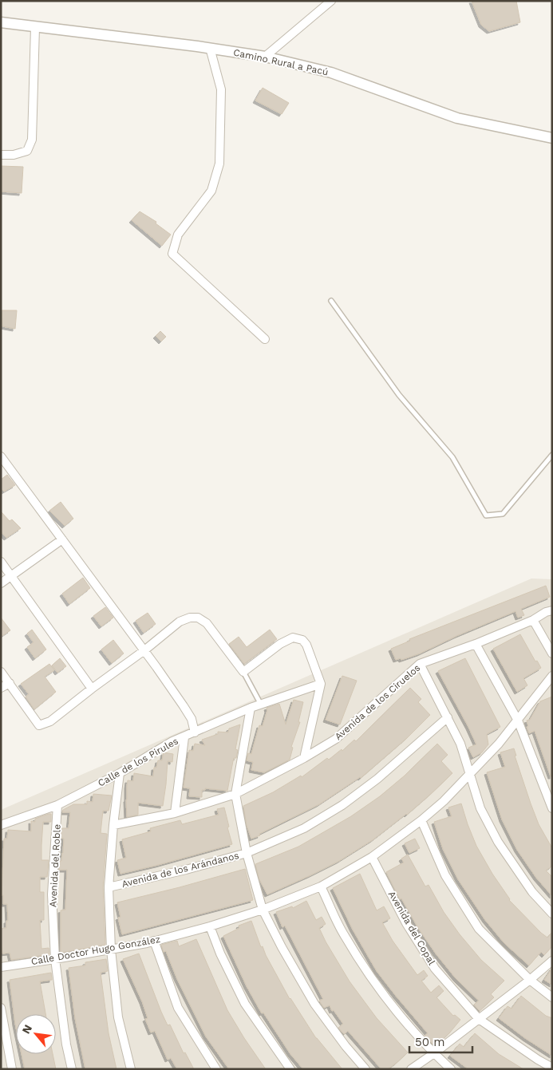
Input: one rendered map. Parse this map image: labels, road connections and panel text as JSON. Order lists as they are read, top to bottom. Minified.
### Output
{"streets":{"street":["Camino Rural a Pacú","Avenida de los Ciruelos","Calle de los Pirules","Avenida del Roble","Avenida de los Arándanos","Avenida del Copal","Calle Doctor Hugo González"]},"crossings":[["Calle de los Pirules","Avenida del Roble"],["Avenida del Roble","Calle Doctor Hugo González"],["Avenida del Copal","Calle Doctor Hugo González"]],"scale_bar":"50 m","north":"top left"}
